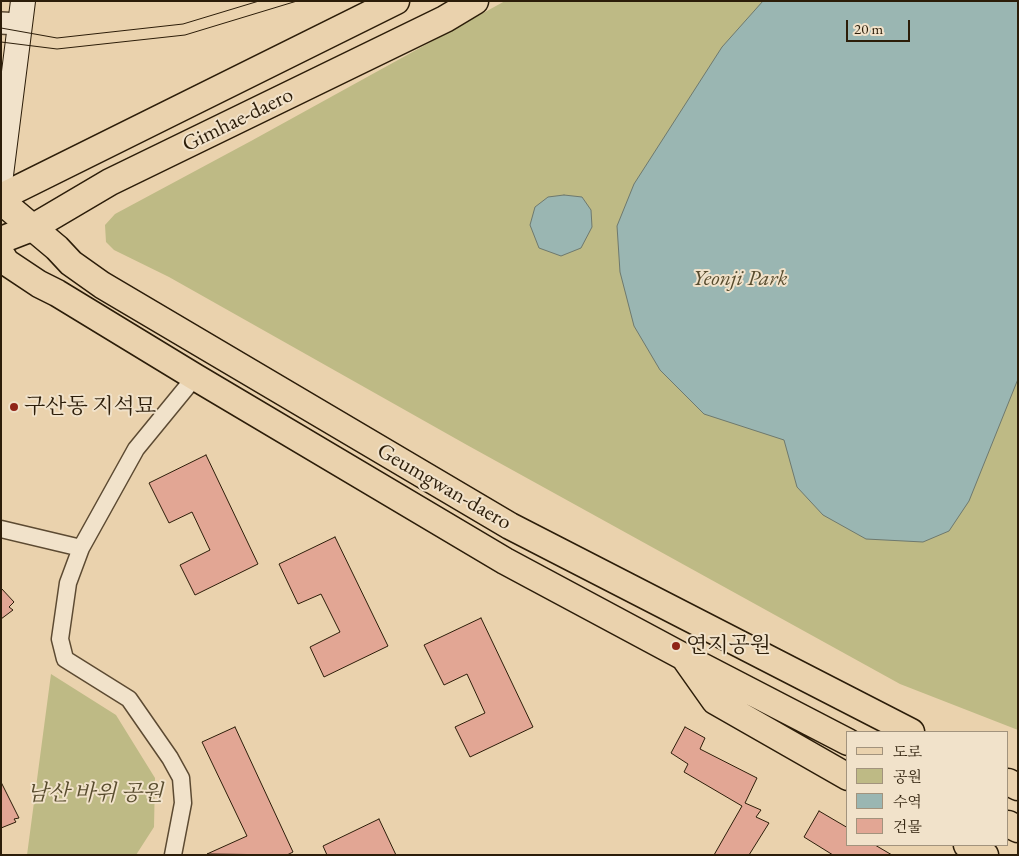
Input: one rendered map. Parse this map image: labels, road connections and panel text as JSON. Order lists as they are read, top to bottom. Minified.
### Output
{"streets":{"main road":["Gimhae-daero","Geumgwan-daero"]},"crossings":[["Gimhae-daero","Geumgwan-daero"]],"parks":["Yeonji Park","남산 바위 공원"],"places":["구산동 지석묘","연지공원"],"legend":["도로","공원","수역","건물"],"scale_bar":"20 m"}
